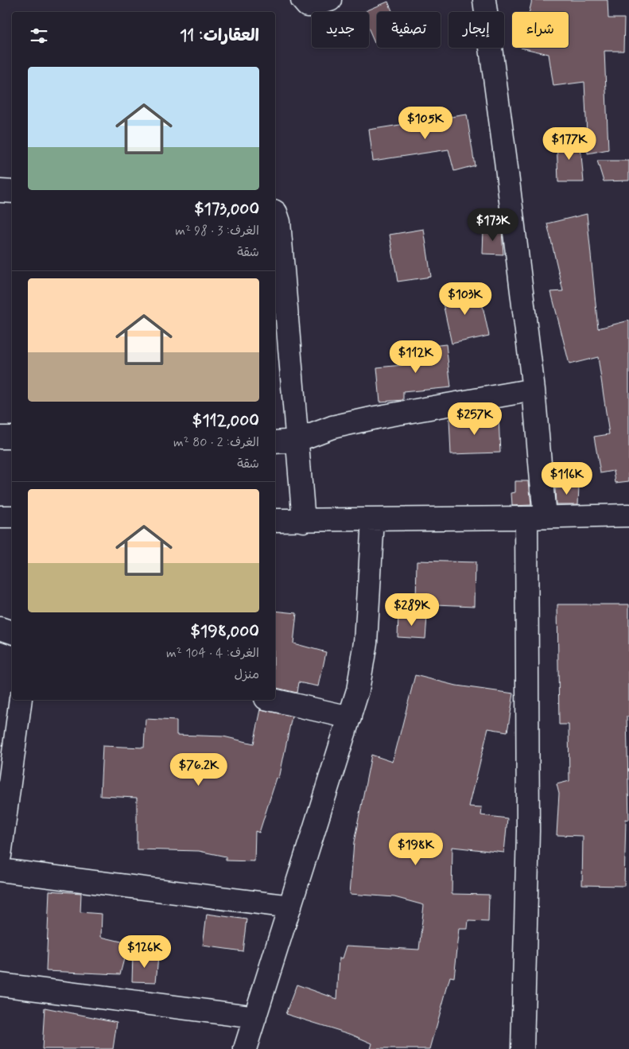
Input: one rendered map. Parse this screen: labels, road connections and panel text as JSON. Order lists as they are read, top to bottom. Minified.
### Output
{"page":{"chip":["شراء","إيجار","تصفية","جديد"],"heading":"العقارات: 11","list":[{"name":"$173,000","note":"الغرف: 3 · 98 m² · شقة"},{"name":"$112,000","note":"الغرف: 2 · 80 m² · شقة"},{"name":"$198,000","note":"الغرف: 4 · 104 m² · منزل"}],"price":["$105K","$177K","$173K","$103K","$112K","$257K","$116K","$289K","$76.2K","$198K","$126K"]}}
